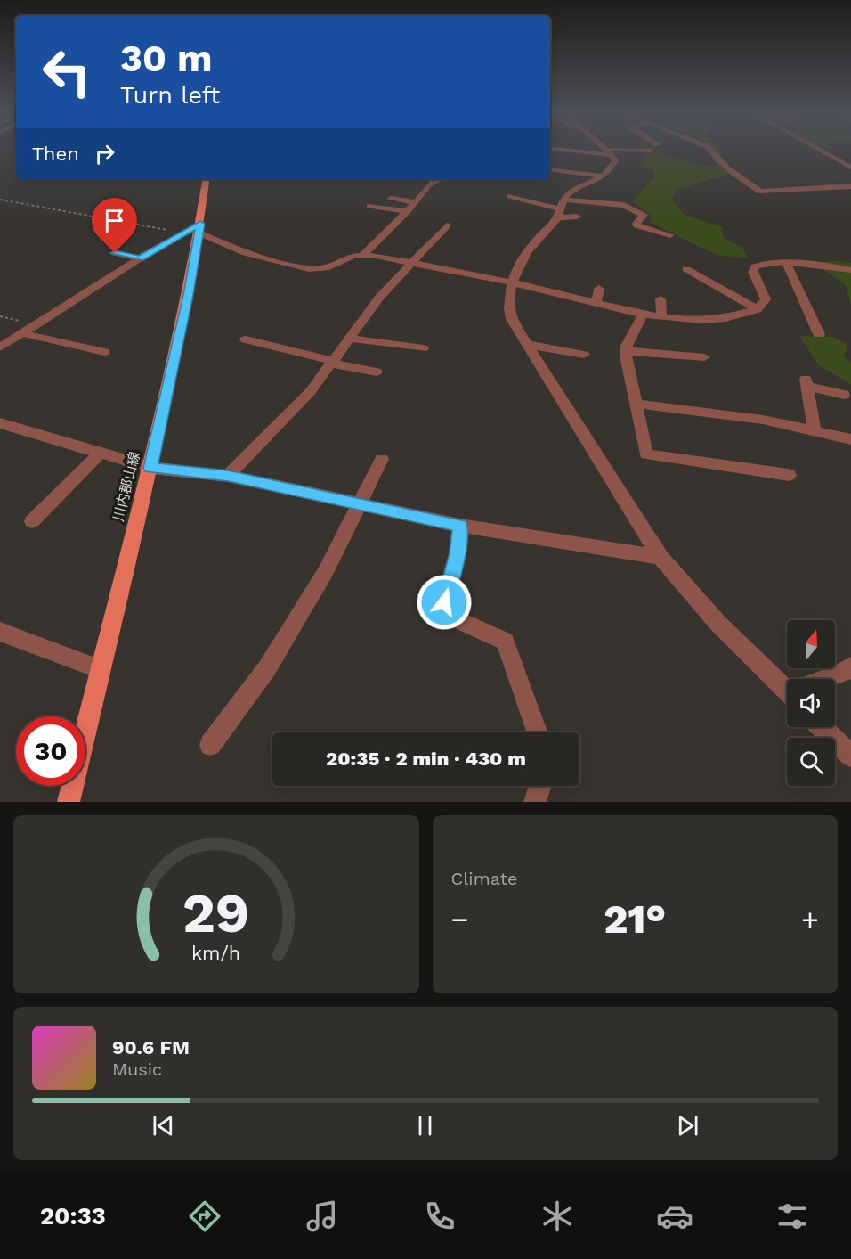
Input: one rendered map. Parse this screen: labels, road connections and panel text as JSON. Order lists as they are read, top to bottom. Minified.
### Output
{"streets":{"main road":["川内郡山線"]},"north":"top","page":{"turn":["30 m","Turn left"],"then":"Then","limit":"30","trip":"20:35 · 2 min · 430 m","tile":"Climate","heat":["−","21°","+"],"song":["90.6 FM","Music"],"tabs":"20:33","gauge":["29","km/h"]}}
